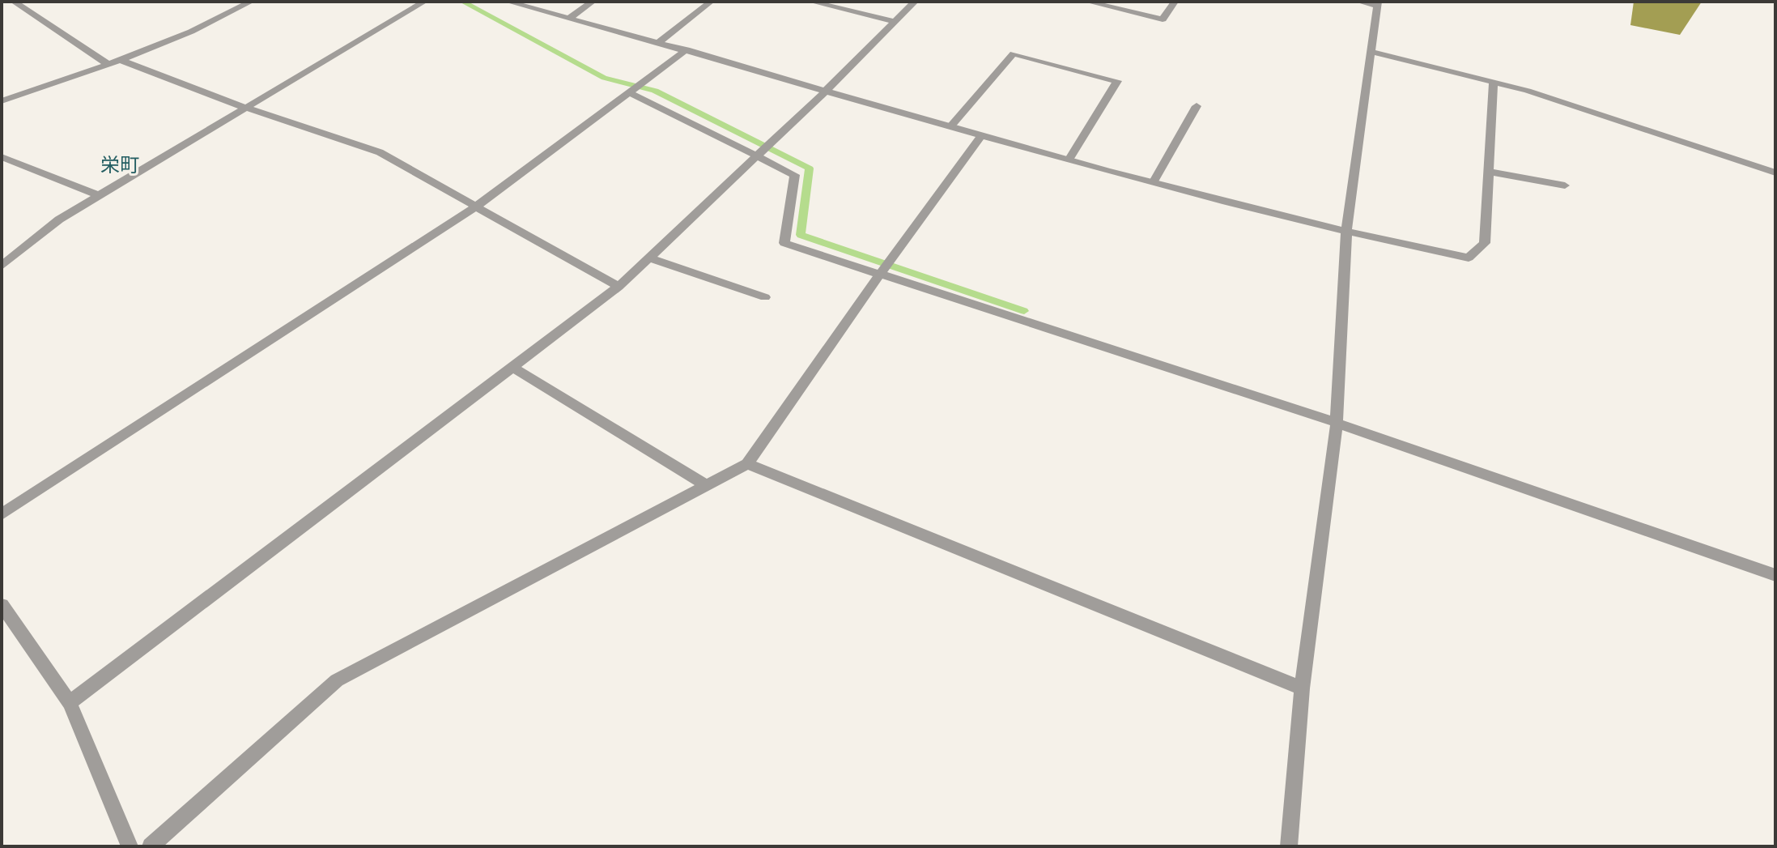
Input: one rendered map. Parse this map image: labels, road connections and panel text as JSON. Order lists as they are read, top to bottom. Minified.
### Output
{"districts":["栄町"]}
